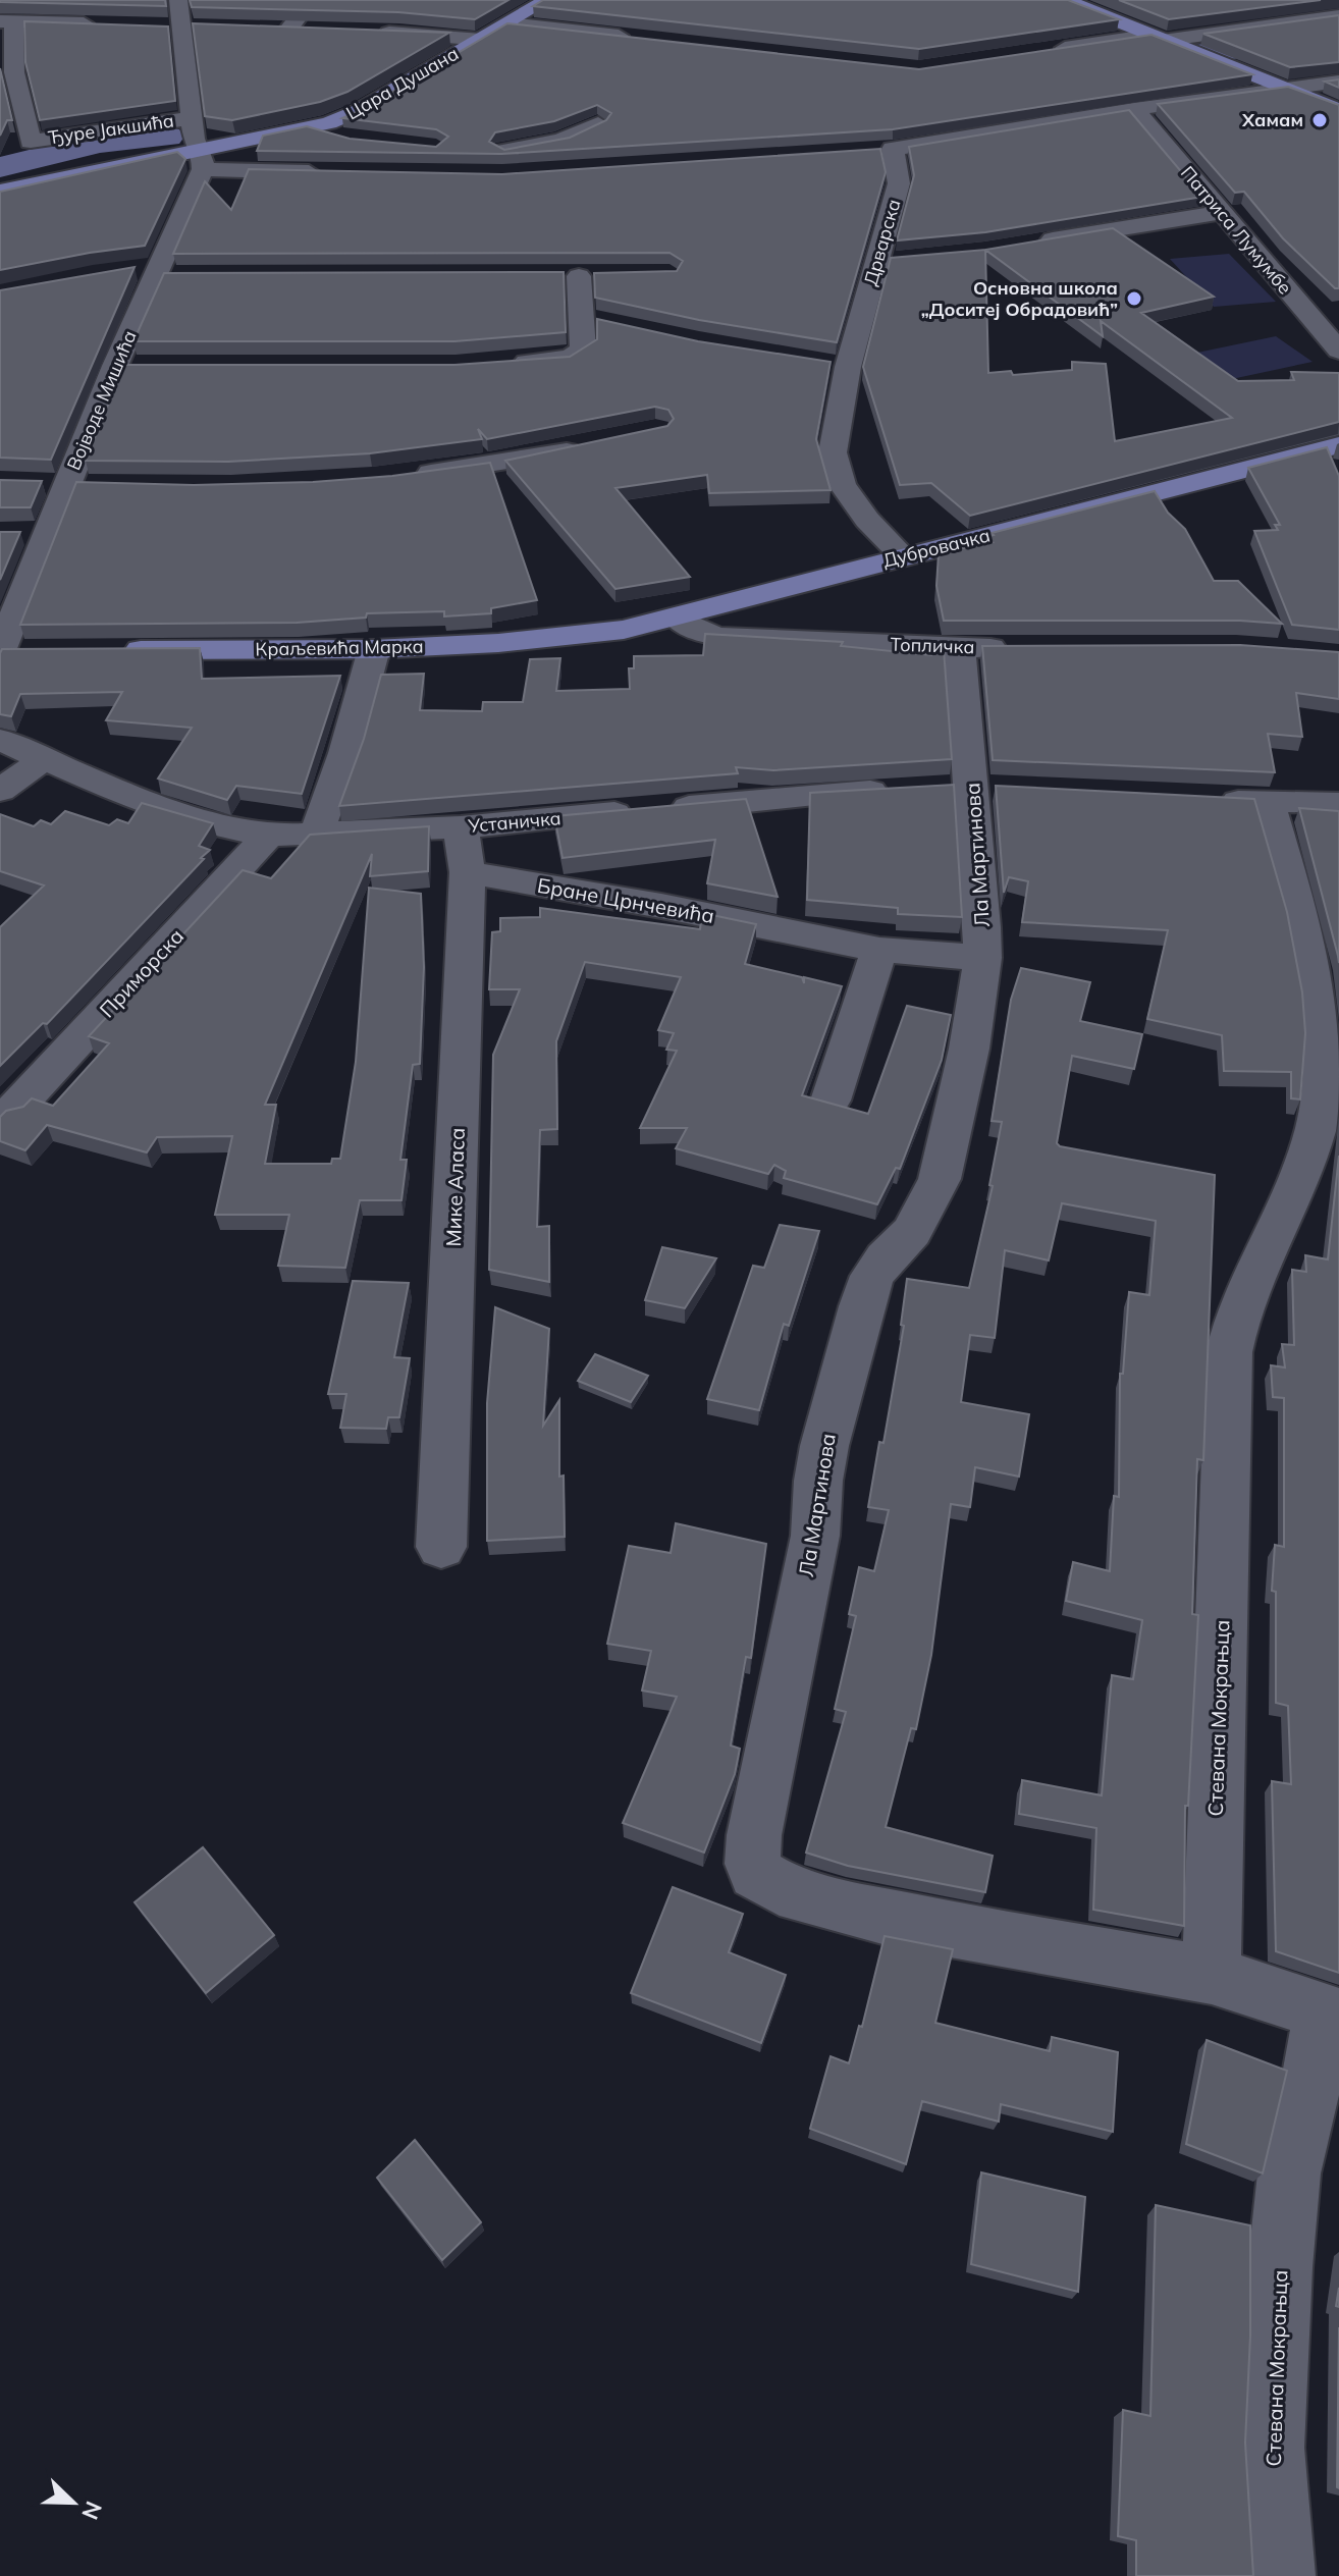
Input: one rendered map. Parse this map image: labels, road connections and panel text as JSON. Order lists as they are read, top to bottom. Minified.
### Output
{"streets":{"main road":["Цара Душана","Дубровачка","Краљевића Марка"],"street":["Ђуре Јакшића","Патриса Лумумбе","Дрварска","Војводе Мишића","Топличка","Устаничка","Ла Мартинова","Бране Црнчевића","Приморска","Мике Аласа","Стевана Мокрањца"]},"crossings":[["Цара Душана","Војводе Мишића"],["Патриса Лумумбе","Дрварска"],["Дрварска","Дубровачка"],["Дубровачка","Топличка"],["Дубровачка","Краљевића Марка"],["Топличка","Краљевића Марка"],["Топличка","Ла Мартинова"],["Устаничка","Приморска"],["Устаничка","Мике Аласа"],["Ла Мартинова","Бране Црнчевића"],["Ла Мартинова","Стевана Мокрањца"],["Бране Црнчевића","Мике Аласа"]],"places":["Хамам","Основна школа „Доситеј Обрадовић”"],"north":"bottom right"}
